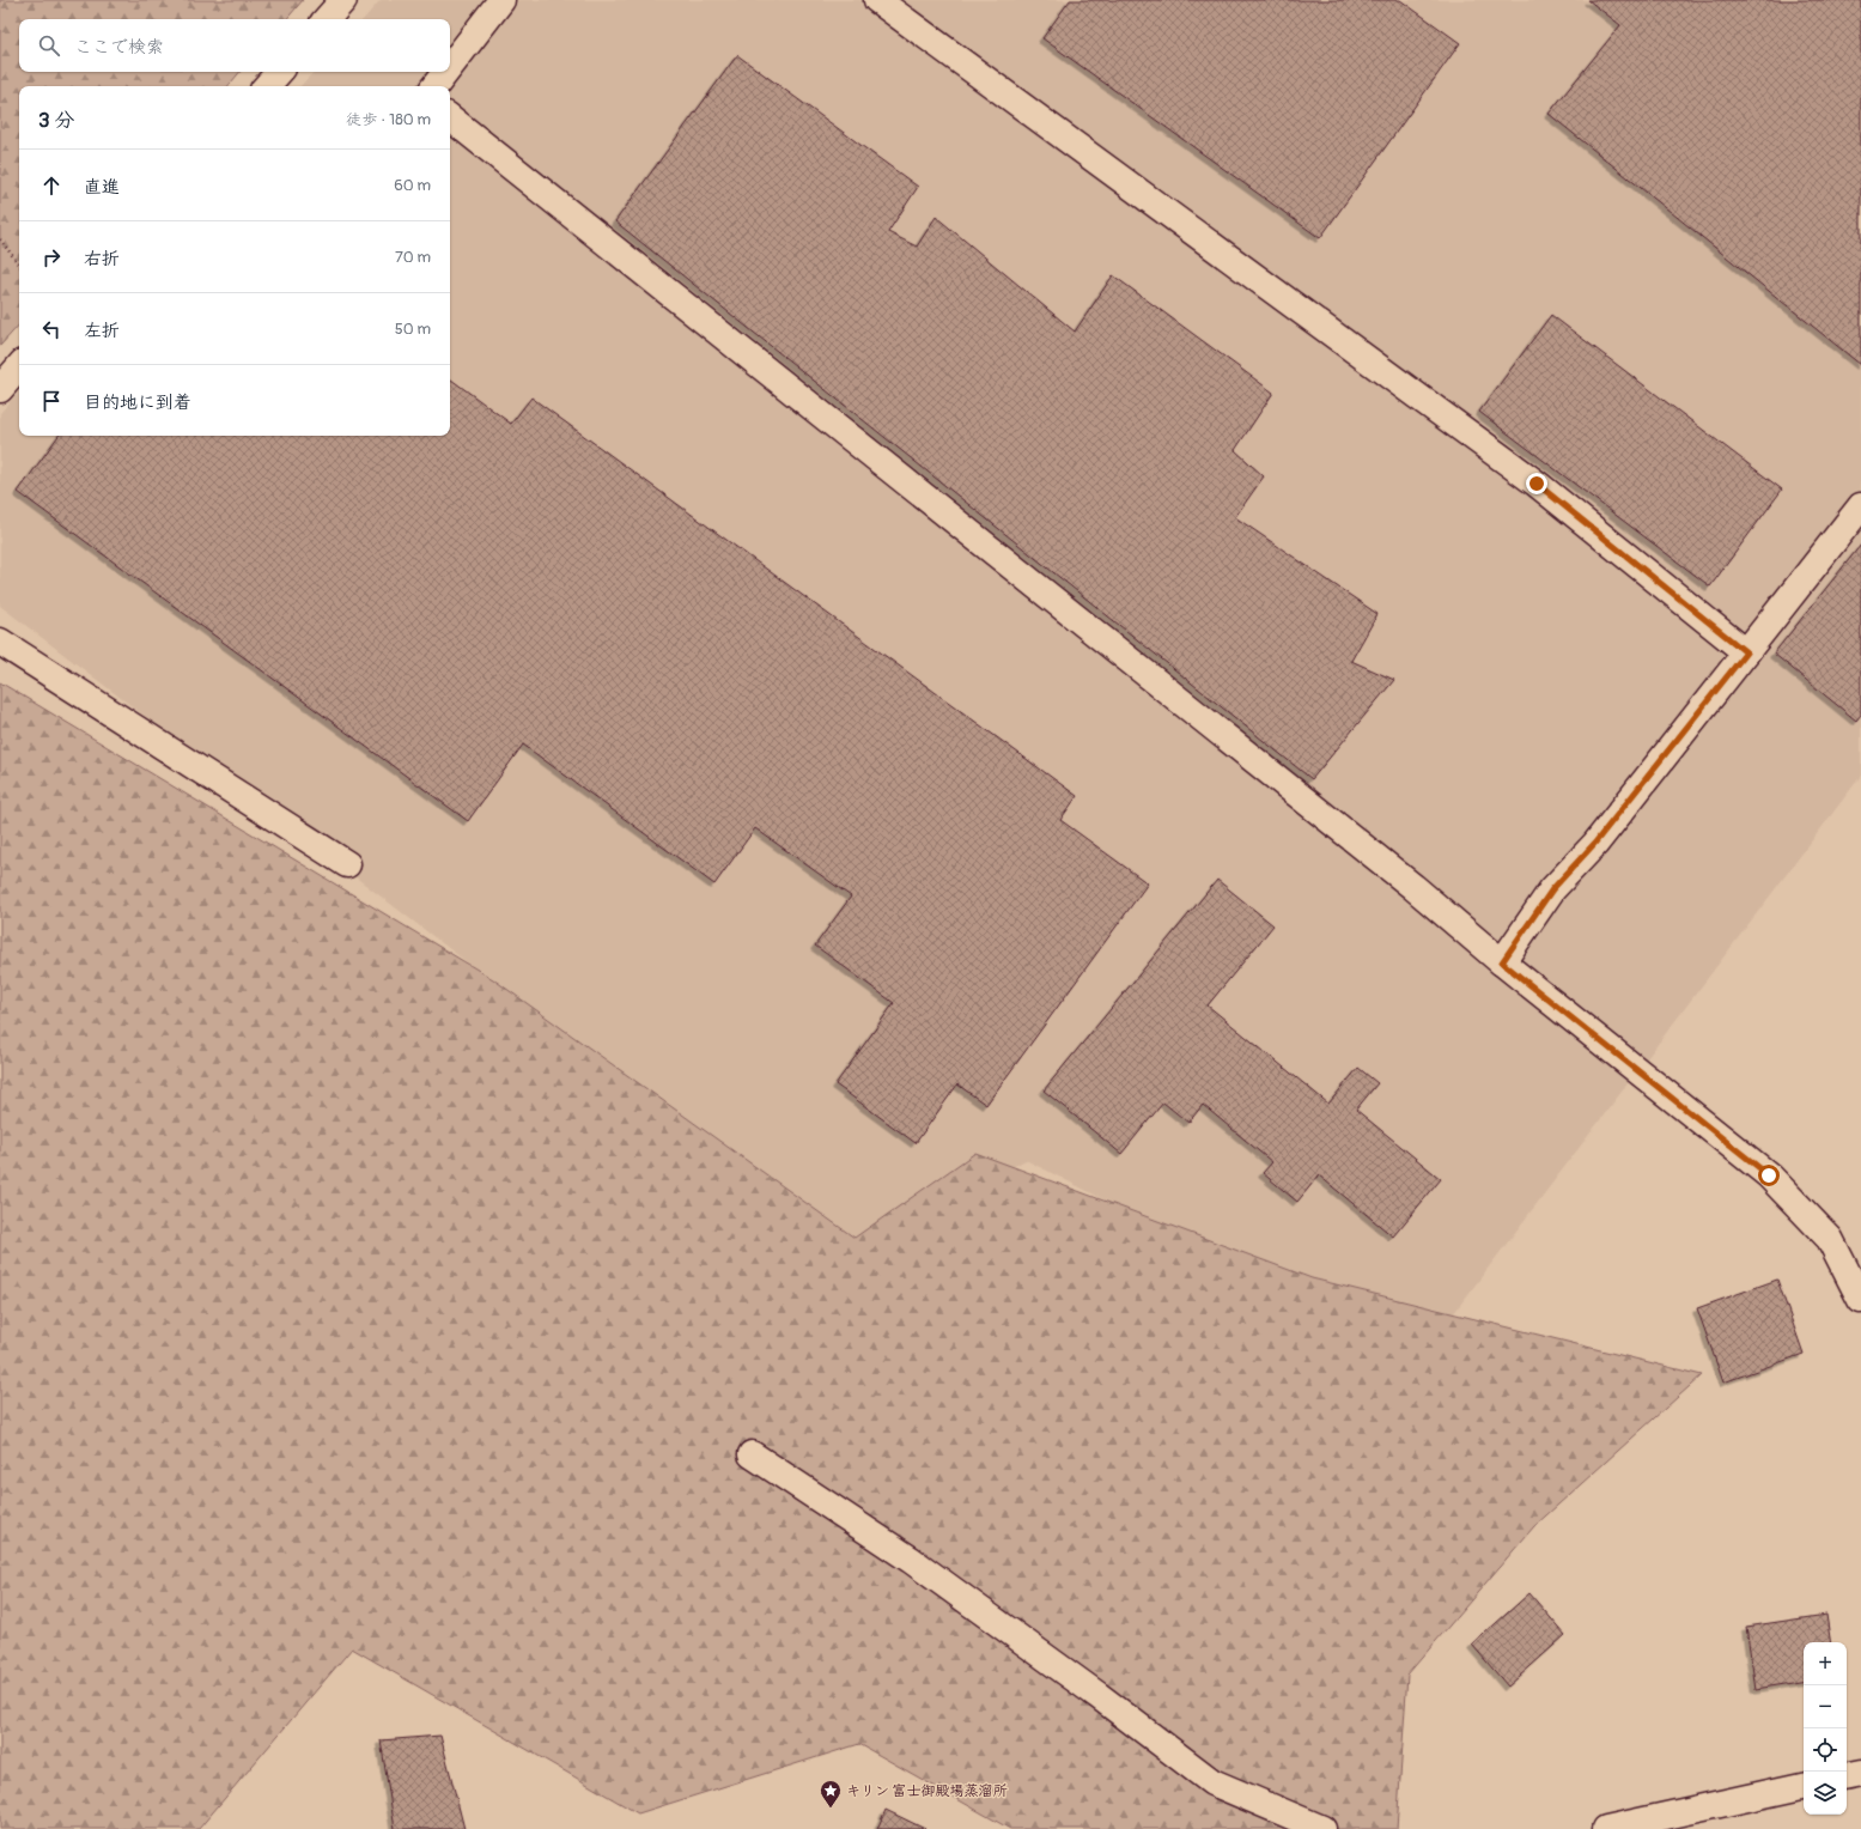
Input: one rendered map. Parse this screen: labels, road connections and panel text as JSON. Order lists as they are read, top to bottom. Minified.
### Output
{"places":{"place":["キリン 富士御殿場蒸溜所"]},"page":{"search":"ここで検索","heading":["3 分","徒歩 · 180 m"],"list":[["直進","60 m"],["右折","70 m"],["左折","50 m"],"目的地に到着"],"map_buttons":["+","−"]}}
